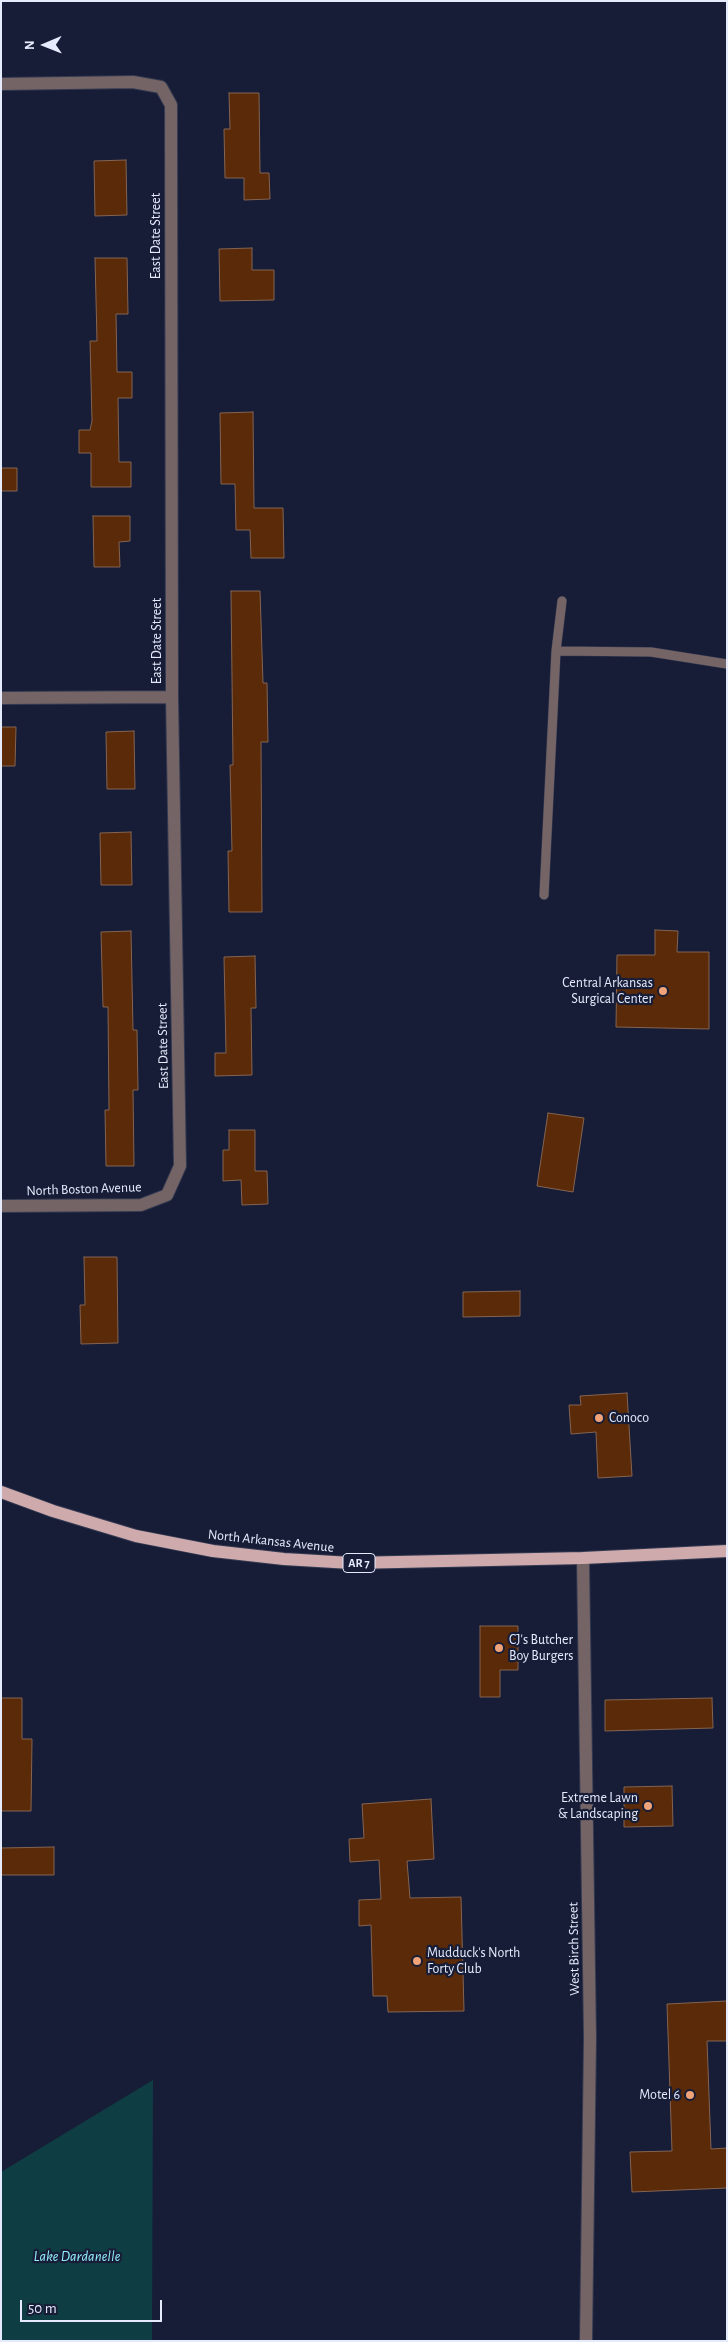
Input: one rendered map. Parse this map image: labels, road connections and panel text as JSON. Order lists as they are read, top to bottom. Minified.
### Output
{"streets":{"main road":["North Arkansas Avenue","AR 7"],"street":["East Date Street","North Boston Avenue","West Birch Street"]},"crossings":[["East Date Street","North Boston Avenue"],["North Arkansas Avenue","West Birch Street"]],"water":["Lake Dardanelle"],"places":["Central Arkansas Surgical Center","Conoco","CJ's Butcher Boy Burgers","Extreme Lawn & Landscaping","Mudduck's North Forty Club","Motel 6"],"scale_bar":"50 m","north":"left"}
